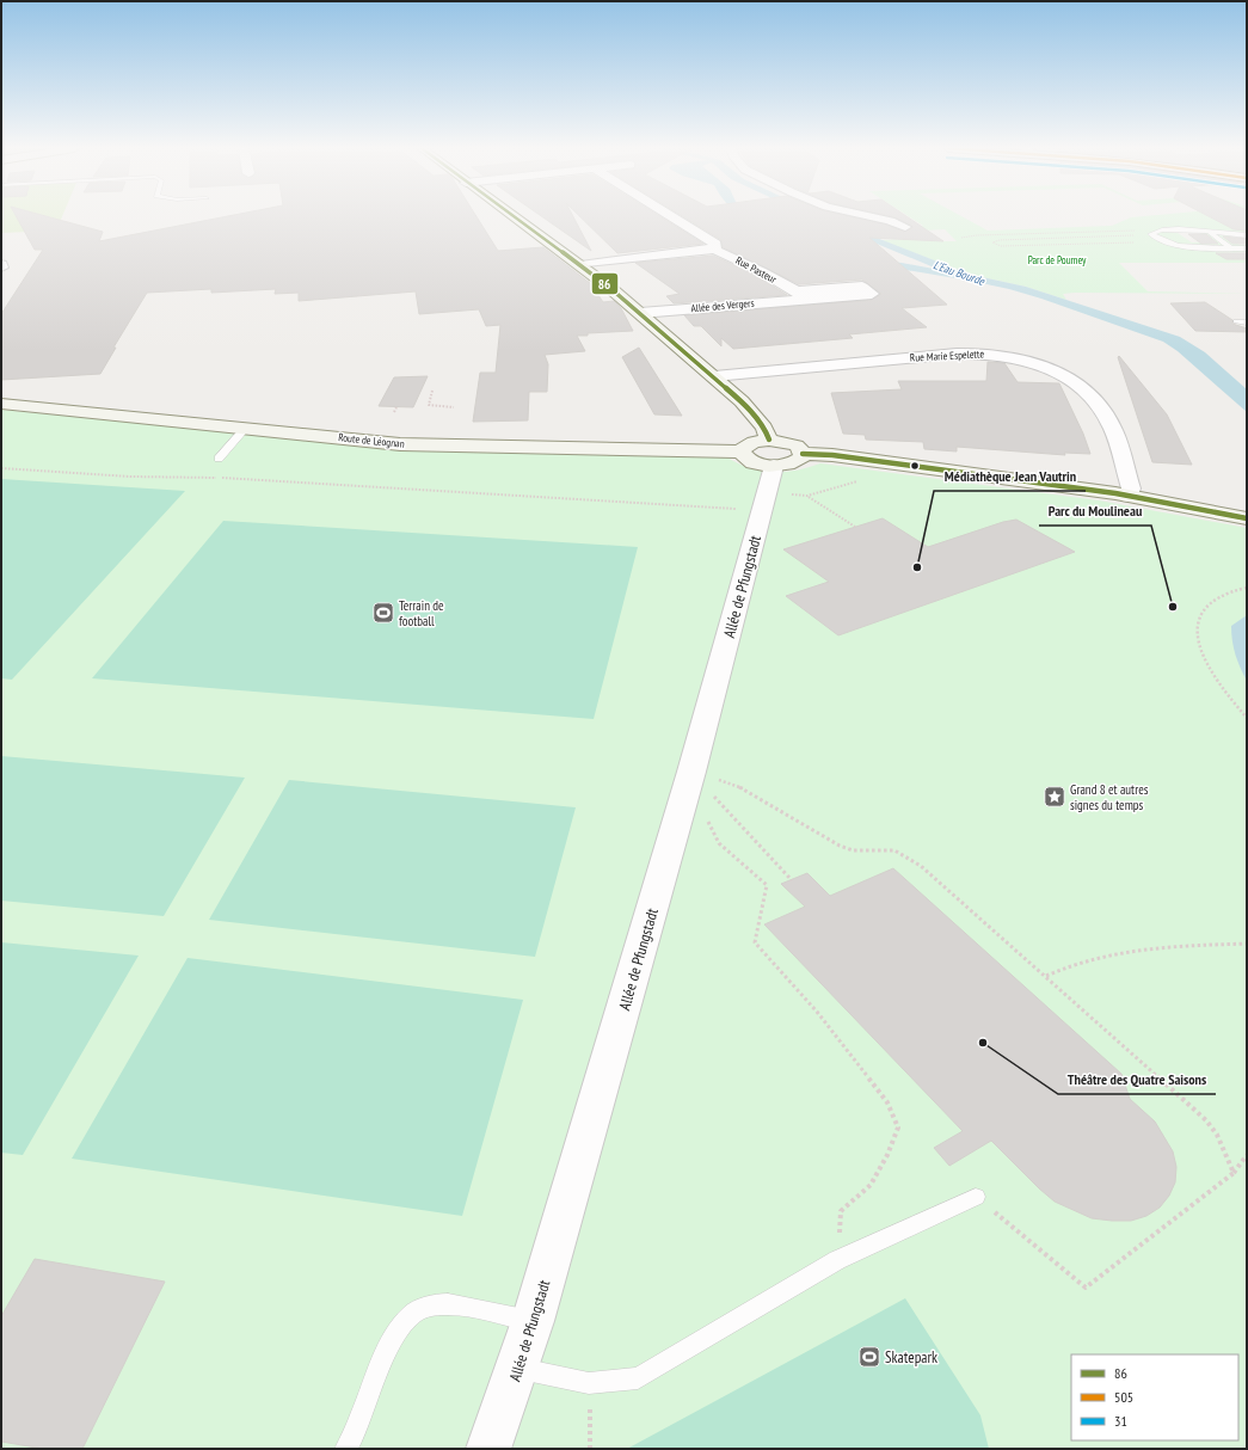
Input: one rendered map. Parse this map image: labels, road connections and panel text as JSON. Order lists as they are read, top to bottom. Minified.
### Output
{"streets":{"street":["Rue Pasteur","Allée des Vergers","Rue Marie Espelette","Route de Léognan","Allée de Pfungstadt"]},"crossings":[["Rue Pasteur","Allée des Vergers"]],"water":["L'Eau Bourde"],"parks":["Parc de Poumey"],"places":{"other":["Médiathèque Jean Vautrin","Parc du Moulineau","Théâtre des Quatre Saisons"],"sports":["Terrain de football","Skatepark"],"place":["Grand 8 et autres signes du temps"]},"lines":["transit line 86"],"legend":["86","505","31"]}
